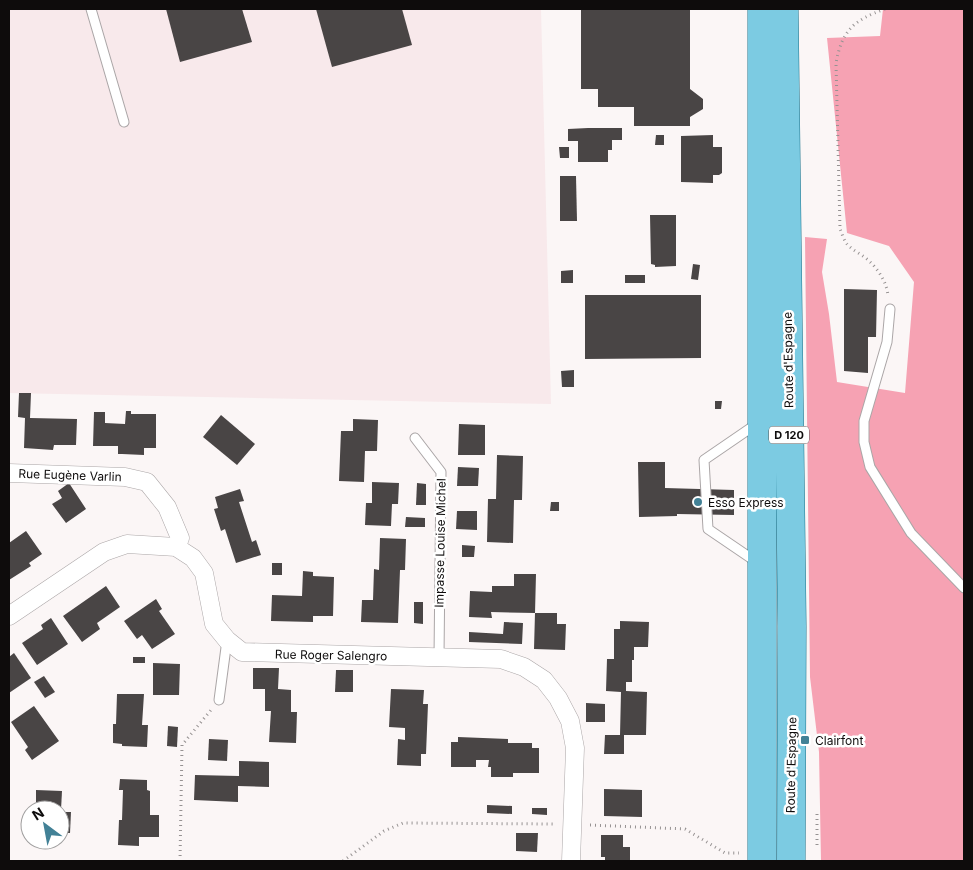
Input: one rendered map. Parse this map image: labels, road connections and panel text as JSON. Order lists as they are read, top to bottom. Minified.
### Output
{"streets":{"main road":["Route d'Espagne","D 120"],"street":["Rue Eugène Varlin","Rue Roger Salengro"],"lane":["Impasse Louise Michel"]},"crossings":[["Rue Eugène Varlin","Rue Roger Salengro"],["Impasse Louise Michel","Rue Roger Salengro"]],"places":{"other":["Esso Express"],"transit":["Clairfont"]},"north":"top left"}
